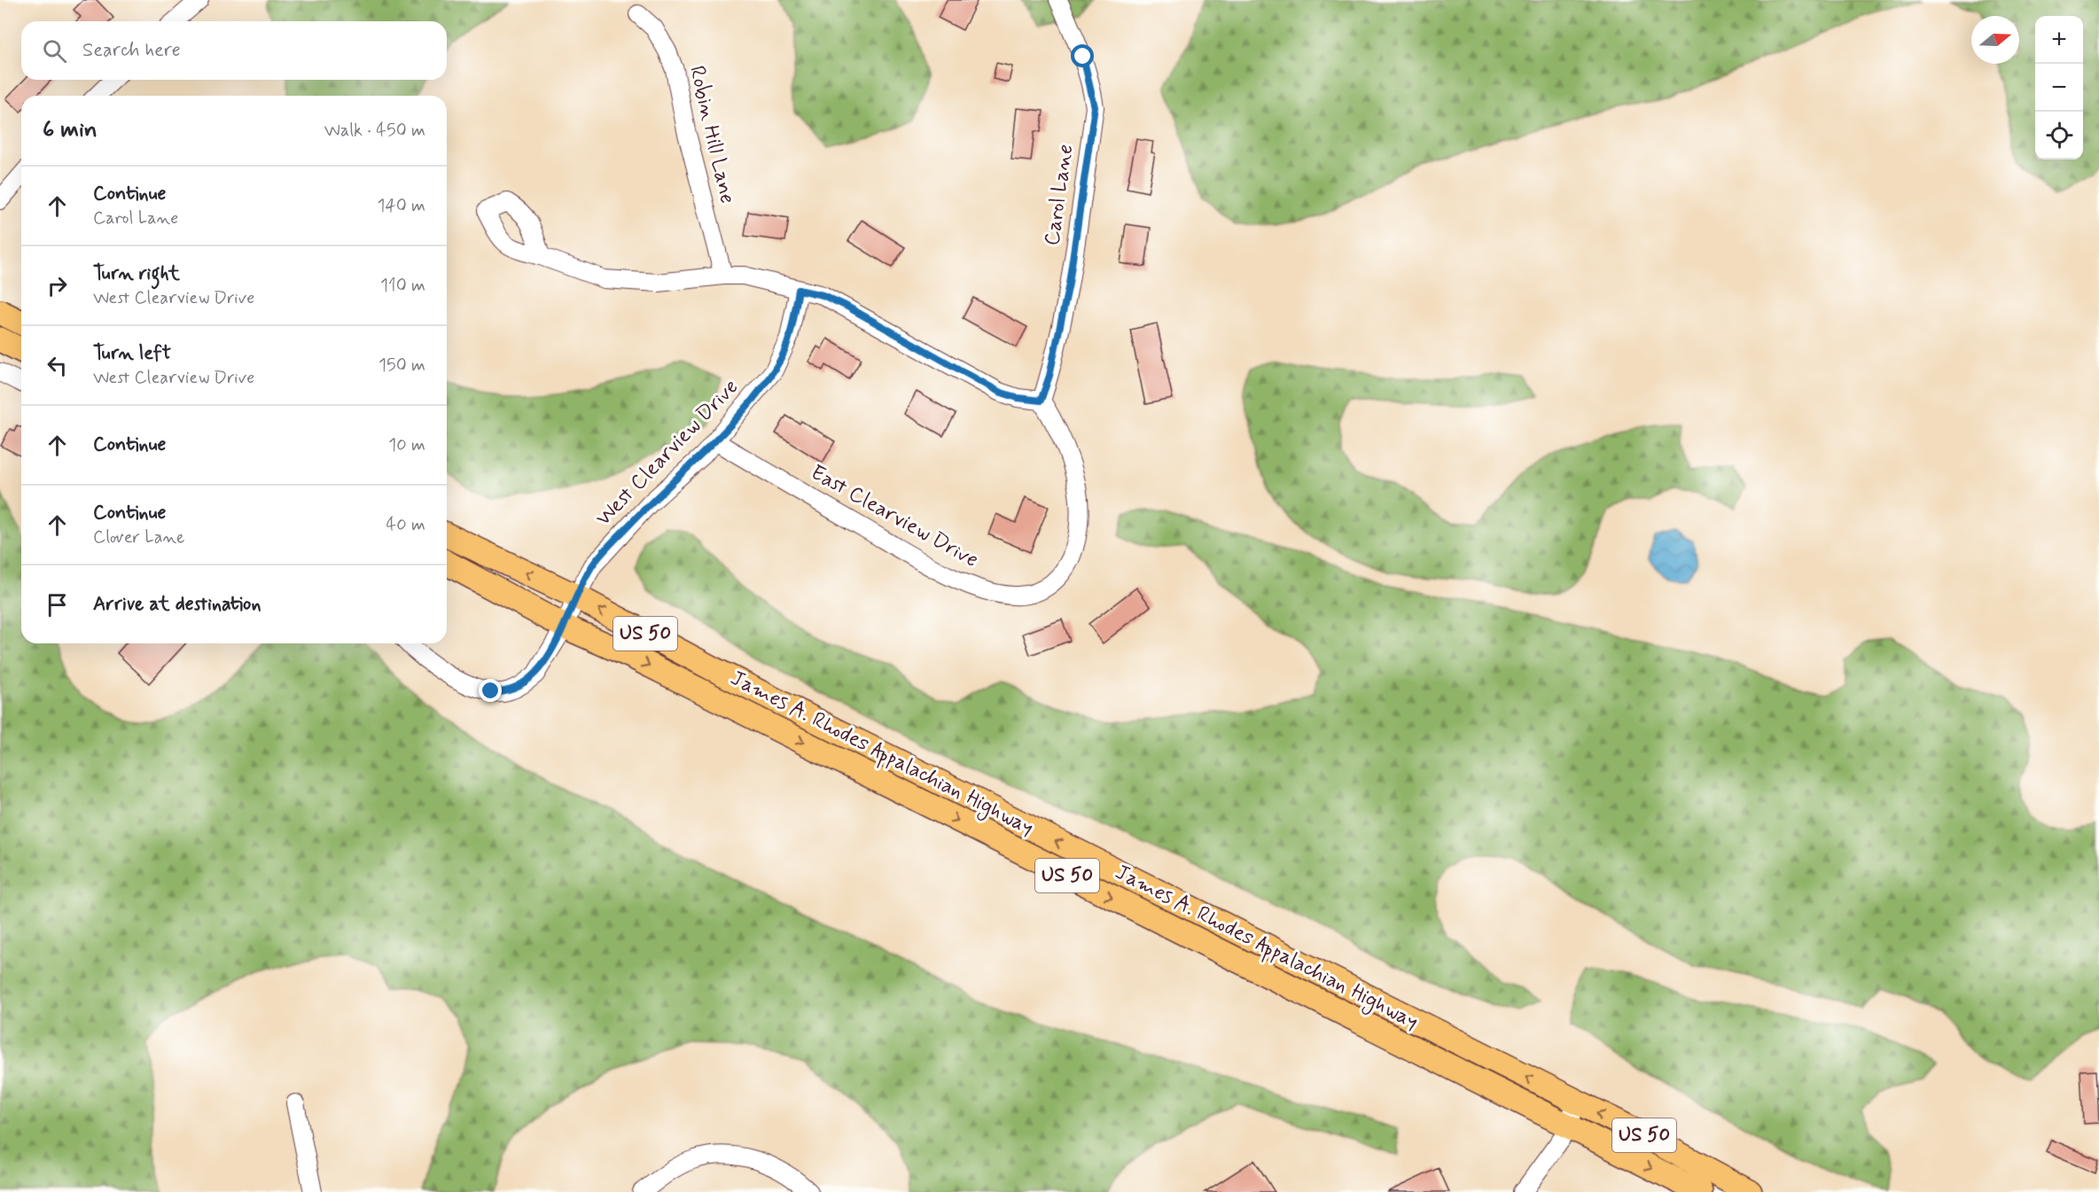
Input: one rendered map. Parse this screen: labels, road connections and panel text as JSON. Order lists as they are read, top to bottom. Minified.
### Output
{"streets":{"highway":["US 50","James A. Rhodes Appalachian Highway"],"street":["Robin Hill Lane","Carol Lane","West Clearview Drive","East Clearview Drive"]},"crossings":[["Carol Lane","East Clearview Drive"],["West Clearview Drive","East Clearview Drive"],["West Clearview Drive","James A. Rhodes Appalachian Highway"]],"north":"right","page":{"map_buttons":["+","−"],"search":"Search here","heading":["6 min","Walk · 450 m"],"list":[["Continue","Carol Lane","140 m"],["Turn right","West Clearview Drive","110 m"],["Turn left","West Clearview Drive","150 m"],["Continue","10 m"],["Continue","Clover Lane","40 m"],"Arrive at destination"]}}
